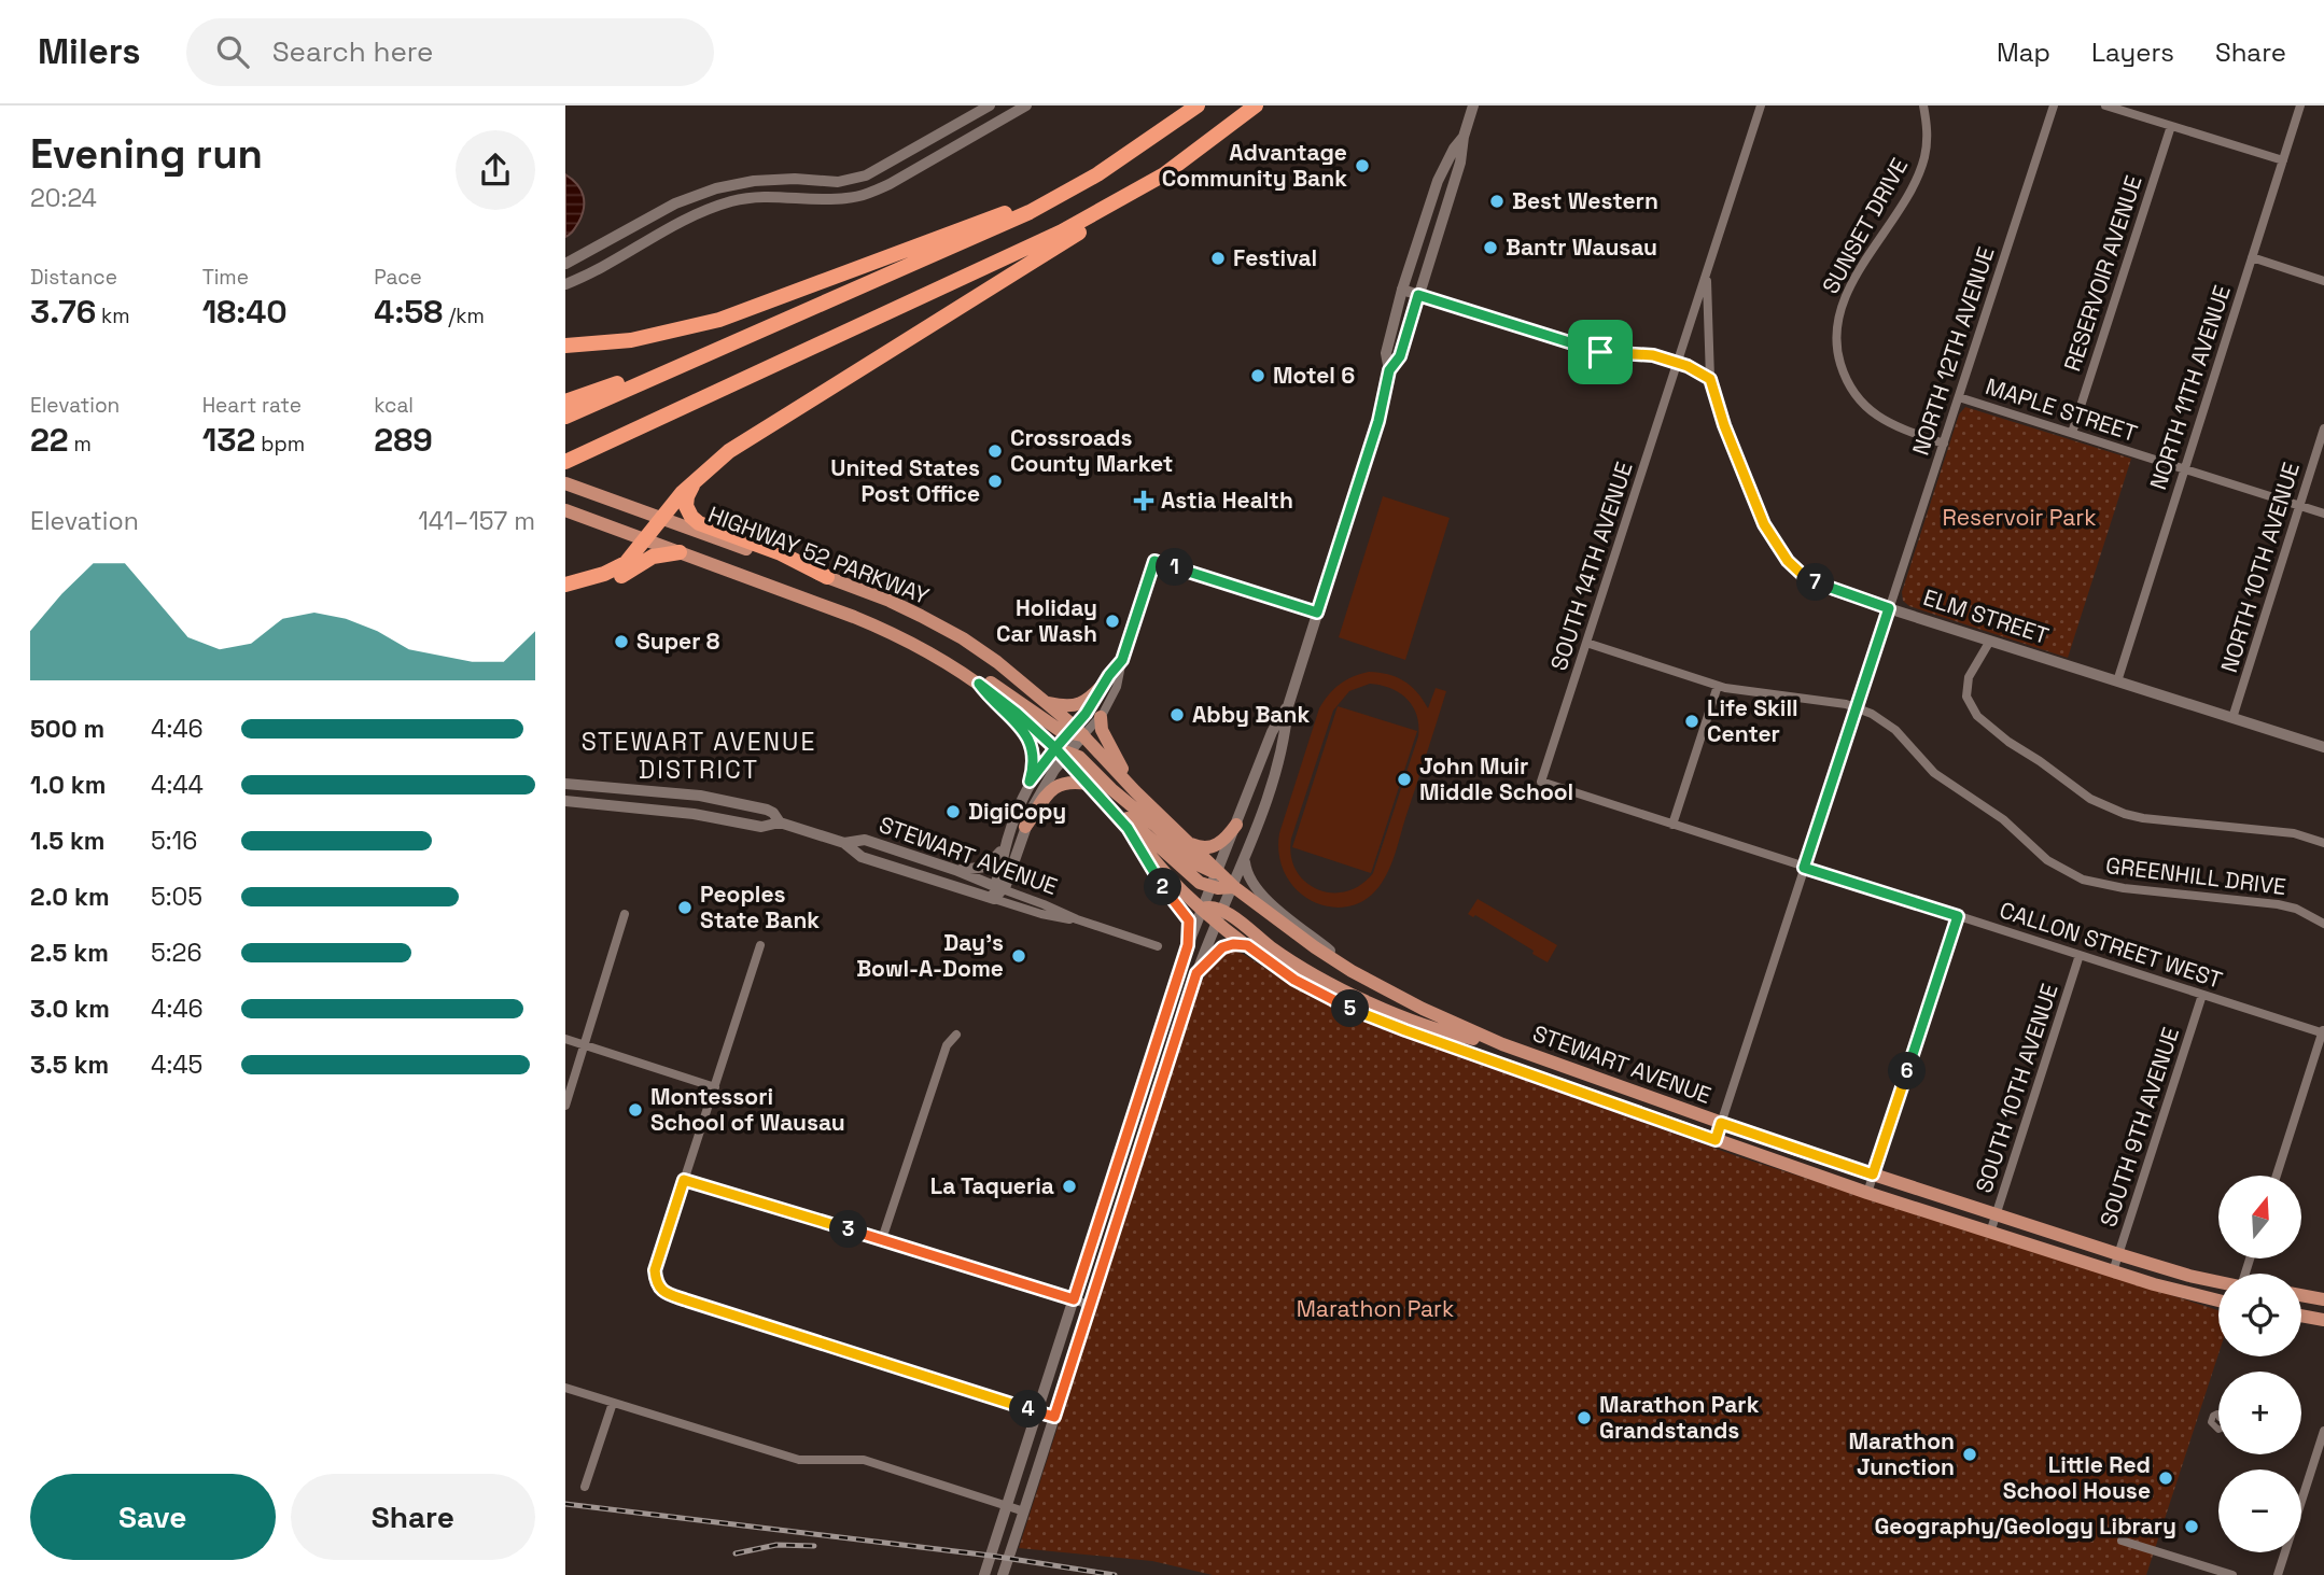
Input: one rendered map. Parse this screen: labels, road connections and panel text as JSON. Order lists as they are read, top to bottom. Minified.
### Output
{"streets":{"main road":["HIGHWAY 52 PARKWAY","STEWART AVENUE"],"street":["SUNSET DRIVE","RESERVOIR AVENUE","NORTH 12TH AVENUE","NORTH 11TH AVENUE","MAPLE STREET","SOUTH 14TH AVENUE","NORTH 10TH AVENUE","ELM STREET","GREENHILL DRIVE","CALLON STREET WEST","SOUTH 10TH AVENUE","SOUTH 9TH AVENUE"]},"crossings":[["SUNSET DRIVE","NORTH 12TH AVENUE"],["RESERVOIR AVENUE","MAPLE STREET"],["NORTH 12TH AVENUE","MAPLE STREET"],["NORTH 12TH AVENUE","ELM STREET"],["NORTH 12TH AVENUE","STEWART AVENUE"],["NORTH 12TH AVENUE","GREENHILL DRIVE"],["NORTH 12TH AVENUE","CALLON STREET WEST"],["NORTH 11TH AVENUE","MAPLE STREET"],["NORTH 11TH AVENUE","ELM STREET"],["MAPLE STREET","NORTH 10TH AVENUE"],["HIGHWAY 52 PARKWAY","STEWART AVENUE"],["SOUTH 14TH AVENUE","ELM STREET"],["SOUTH 14TH AVENUE","GREENHILL DRIVE"],["SOUTH 14TH AVENUE","CALLON STREET WEST"],["NORTH 10TH AVENUE","ELM STREET"],["STEWART AVENUE","SOUTH 10TH AVENUE"],["STEWART AVENUE","SOUTH 9TH AVENUE"],["CALLON STREET WEST","SOUTH 10TH AVENUE"],["CALLON STREET WEST","SOUTH 9TH AVENUE"]],"districts":["STEWART AVENUE DISTRICT"],"parks":["Reservoir Park","Marathon Park"],"places":{"other":["Advantage Community Bank","Best Western","Bantr Wausau","Festival","Motel 6","Crossroads County Market","United States Post Office","Holiday Car Wash","Super 8","Abby Bank","Life Skill Center","John Muir Middle School","DigiCopy","Peoples State Bank","Day's Bowl-A-Dome","Montessori School of Wausau","La Taqueria","Marathon Park Grandstands","Marathon Junction","Little Red School House","Geography/Geology Library"],"health":["Astia Health"]},"north":"top","page":{"header":"Milers","search":"Search here","nav":["Map","Layers","Share"],"heading":["Evening run","20:24"],"stats":[["Distance","3.76 km"],["Time","18:40"],["Pace","4:58 /km"],["Elevation","22 m"],["Heart rate","132 bpm"],["kcal","289"]],"chart":["Elevation","141–157 m"],"pins":["1","7","2","5","6","3","4"],"list":[{"name":"500 m","note":"4:46"},{"name":"1.0 km","note":"4:44"},{"name":"1.5 km","note":"5:16"},{"name":"2.0 km","note":"5:05"},{"name":"2.5 km","note":"5:26"},{"name":"3.0 km","note":"4:46"},{"name":"3.5 km","note":"4:45"}],"map_buttons":["+","−"],"buttons":["Save","Share"]}}
